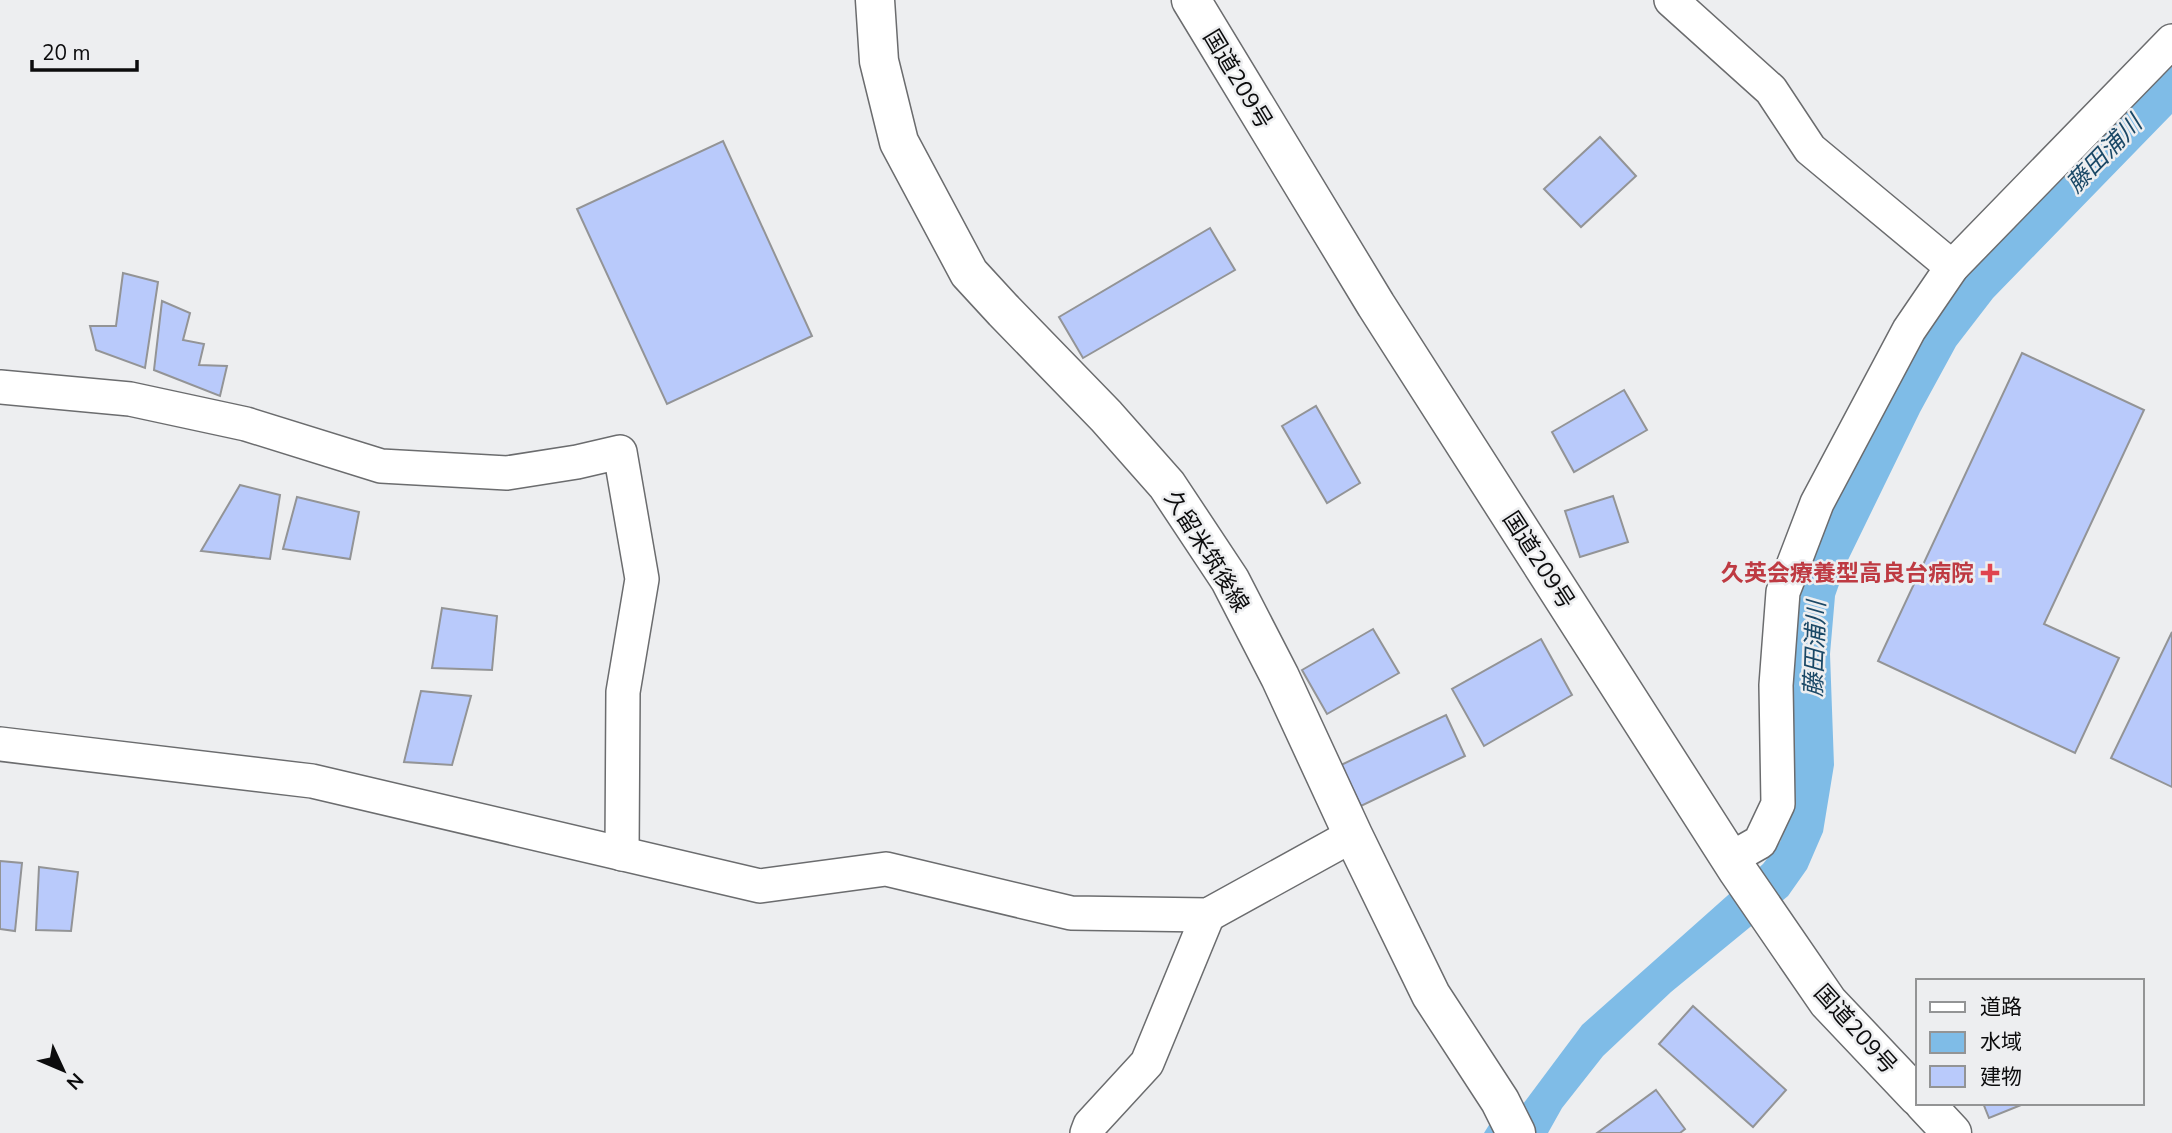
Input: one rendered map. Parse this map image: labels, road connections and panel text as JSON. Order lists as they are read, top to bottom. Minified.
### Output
{"streets":{"main road":["国道209号","久留米筑後線"]},"water":["藤田浦川"],"places":{"health":["久英会療養型高良台病院"]},"legend":["道路","水域","建物"],"scale_bar":"20 m","north":"bottom right"}
